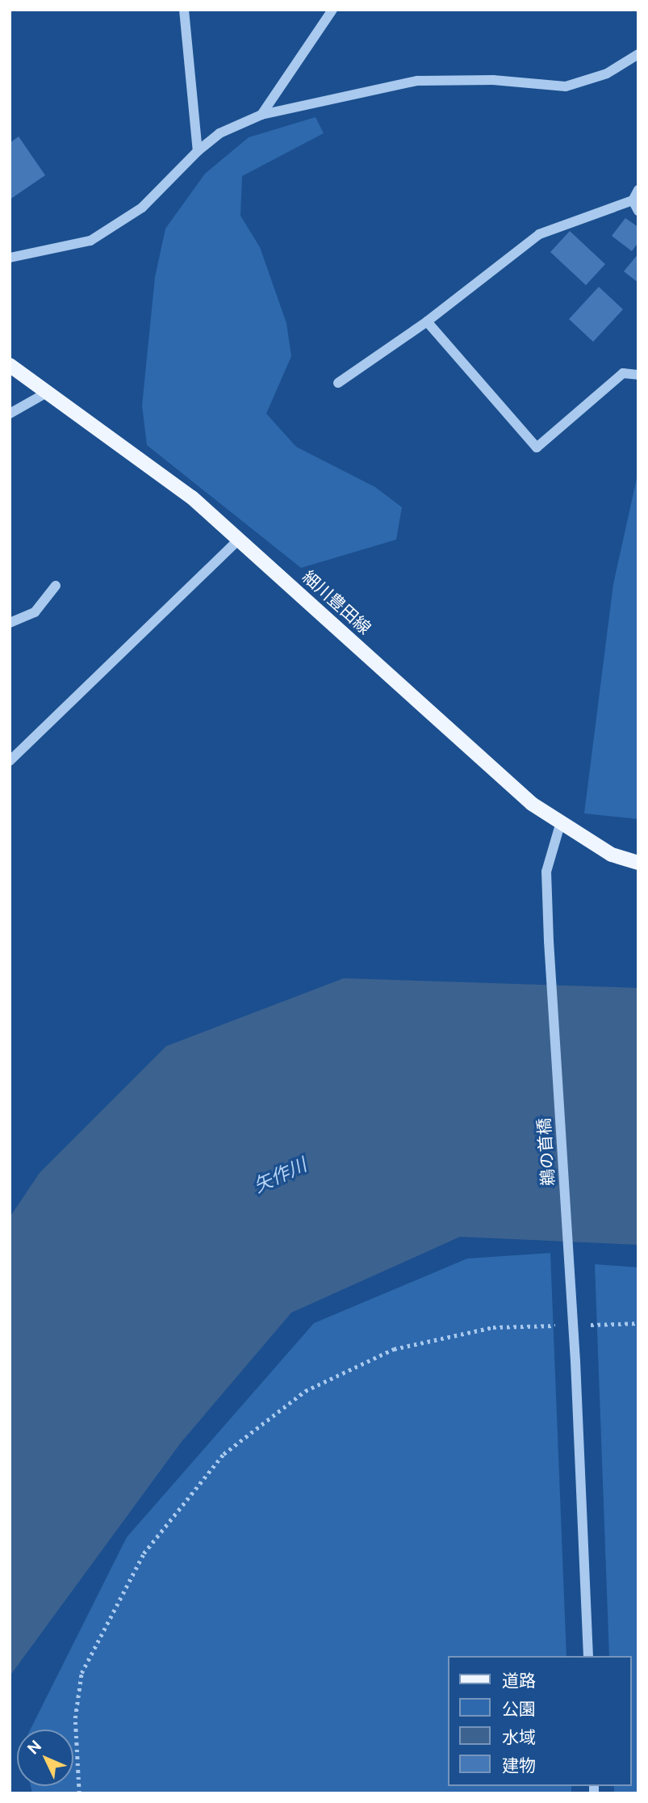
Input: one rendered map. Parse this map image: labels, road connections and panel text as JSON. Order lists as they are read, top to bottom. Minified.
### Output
{"streets":{"main road":["細川豊田線"],"street":["鵜の首橋"]},"crossings":[["細川豊田線","鵜の首橋"]],"water":["矢作川"],"legend":["道路","公園","水域","建物"],"north":"top left"}
